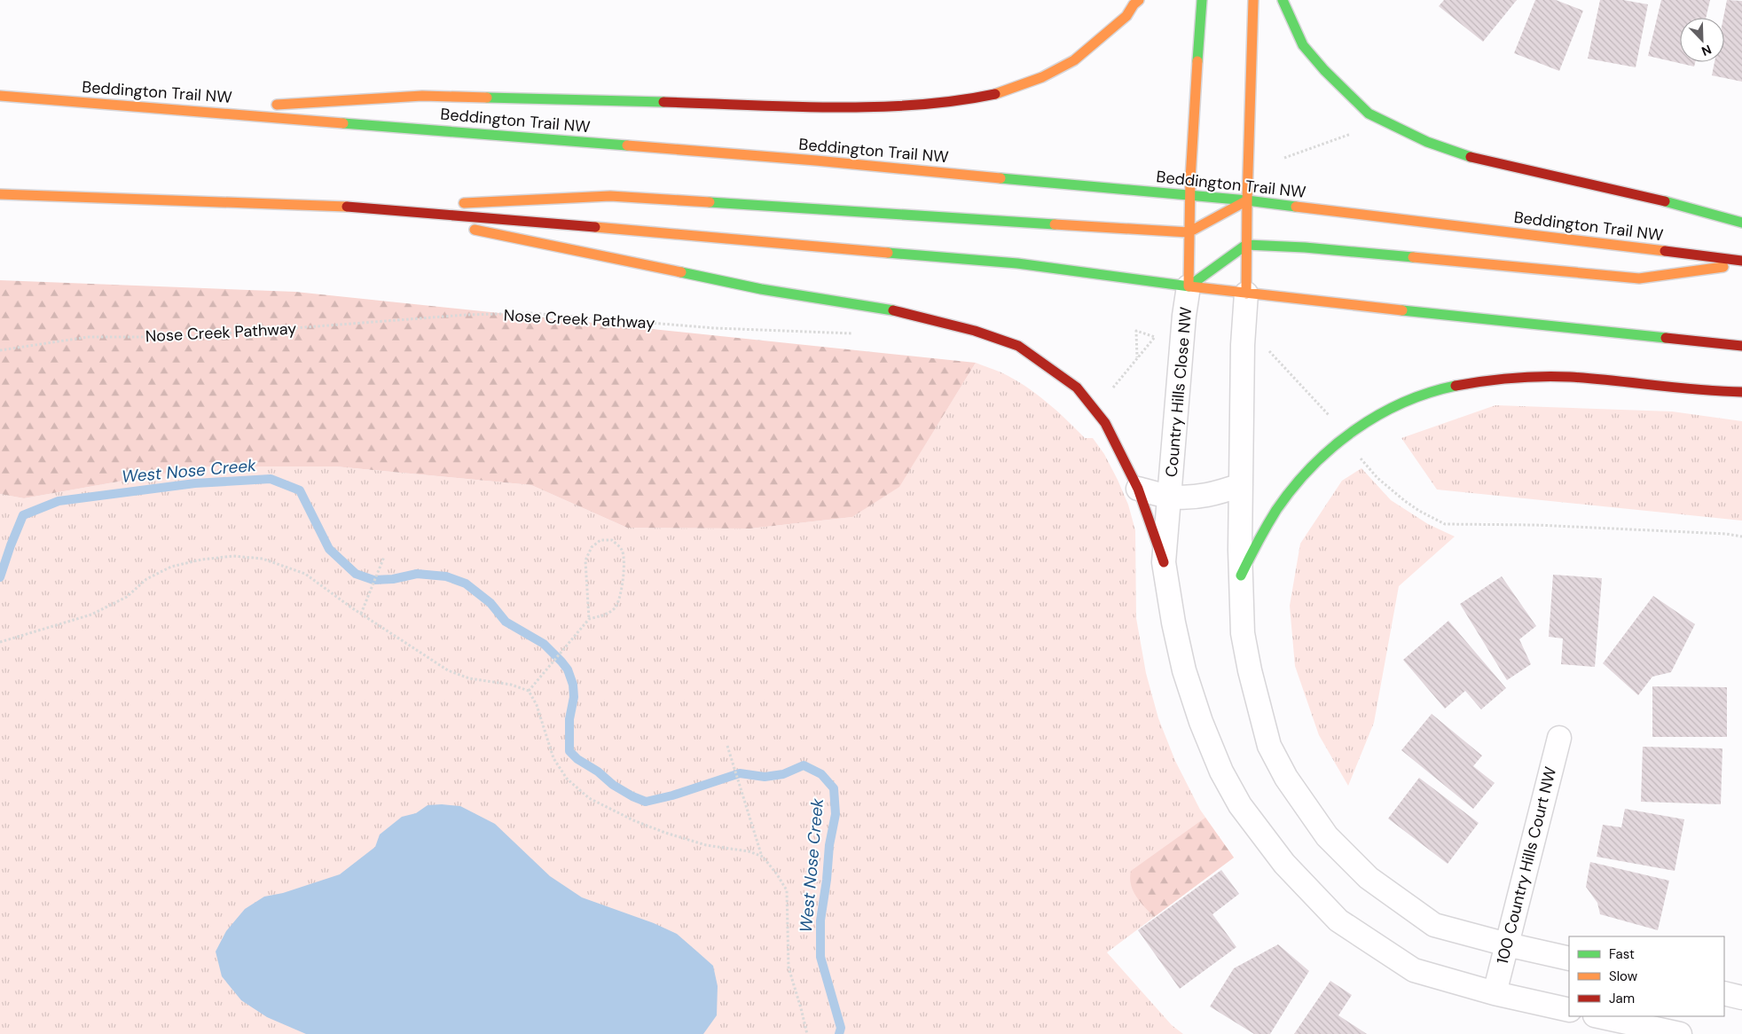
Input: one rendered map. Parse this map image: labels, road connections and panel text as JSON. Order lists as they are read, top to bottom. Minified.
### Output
{"streets":{"main road":["Beddington Trail NW"],"street":["Country Hills Close NW","100 Country Hills Court NW"],"path":["Nose Creek Pathway"]},"crossings":[["Country Hills Close NW","100 Country Hills Court NW"]],"water":["West Nose Creek"],"legend":["Fast","Slow","Jam"],"north":"bottom right"}
